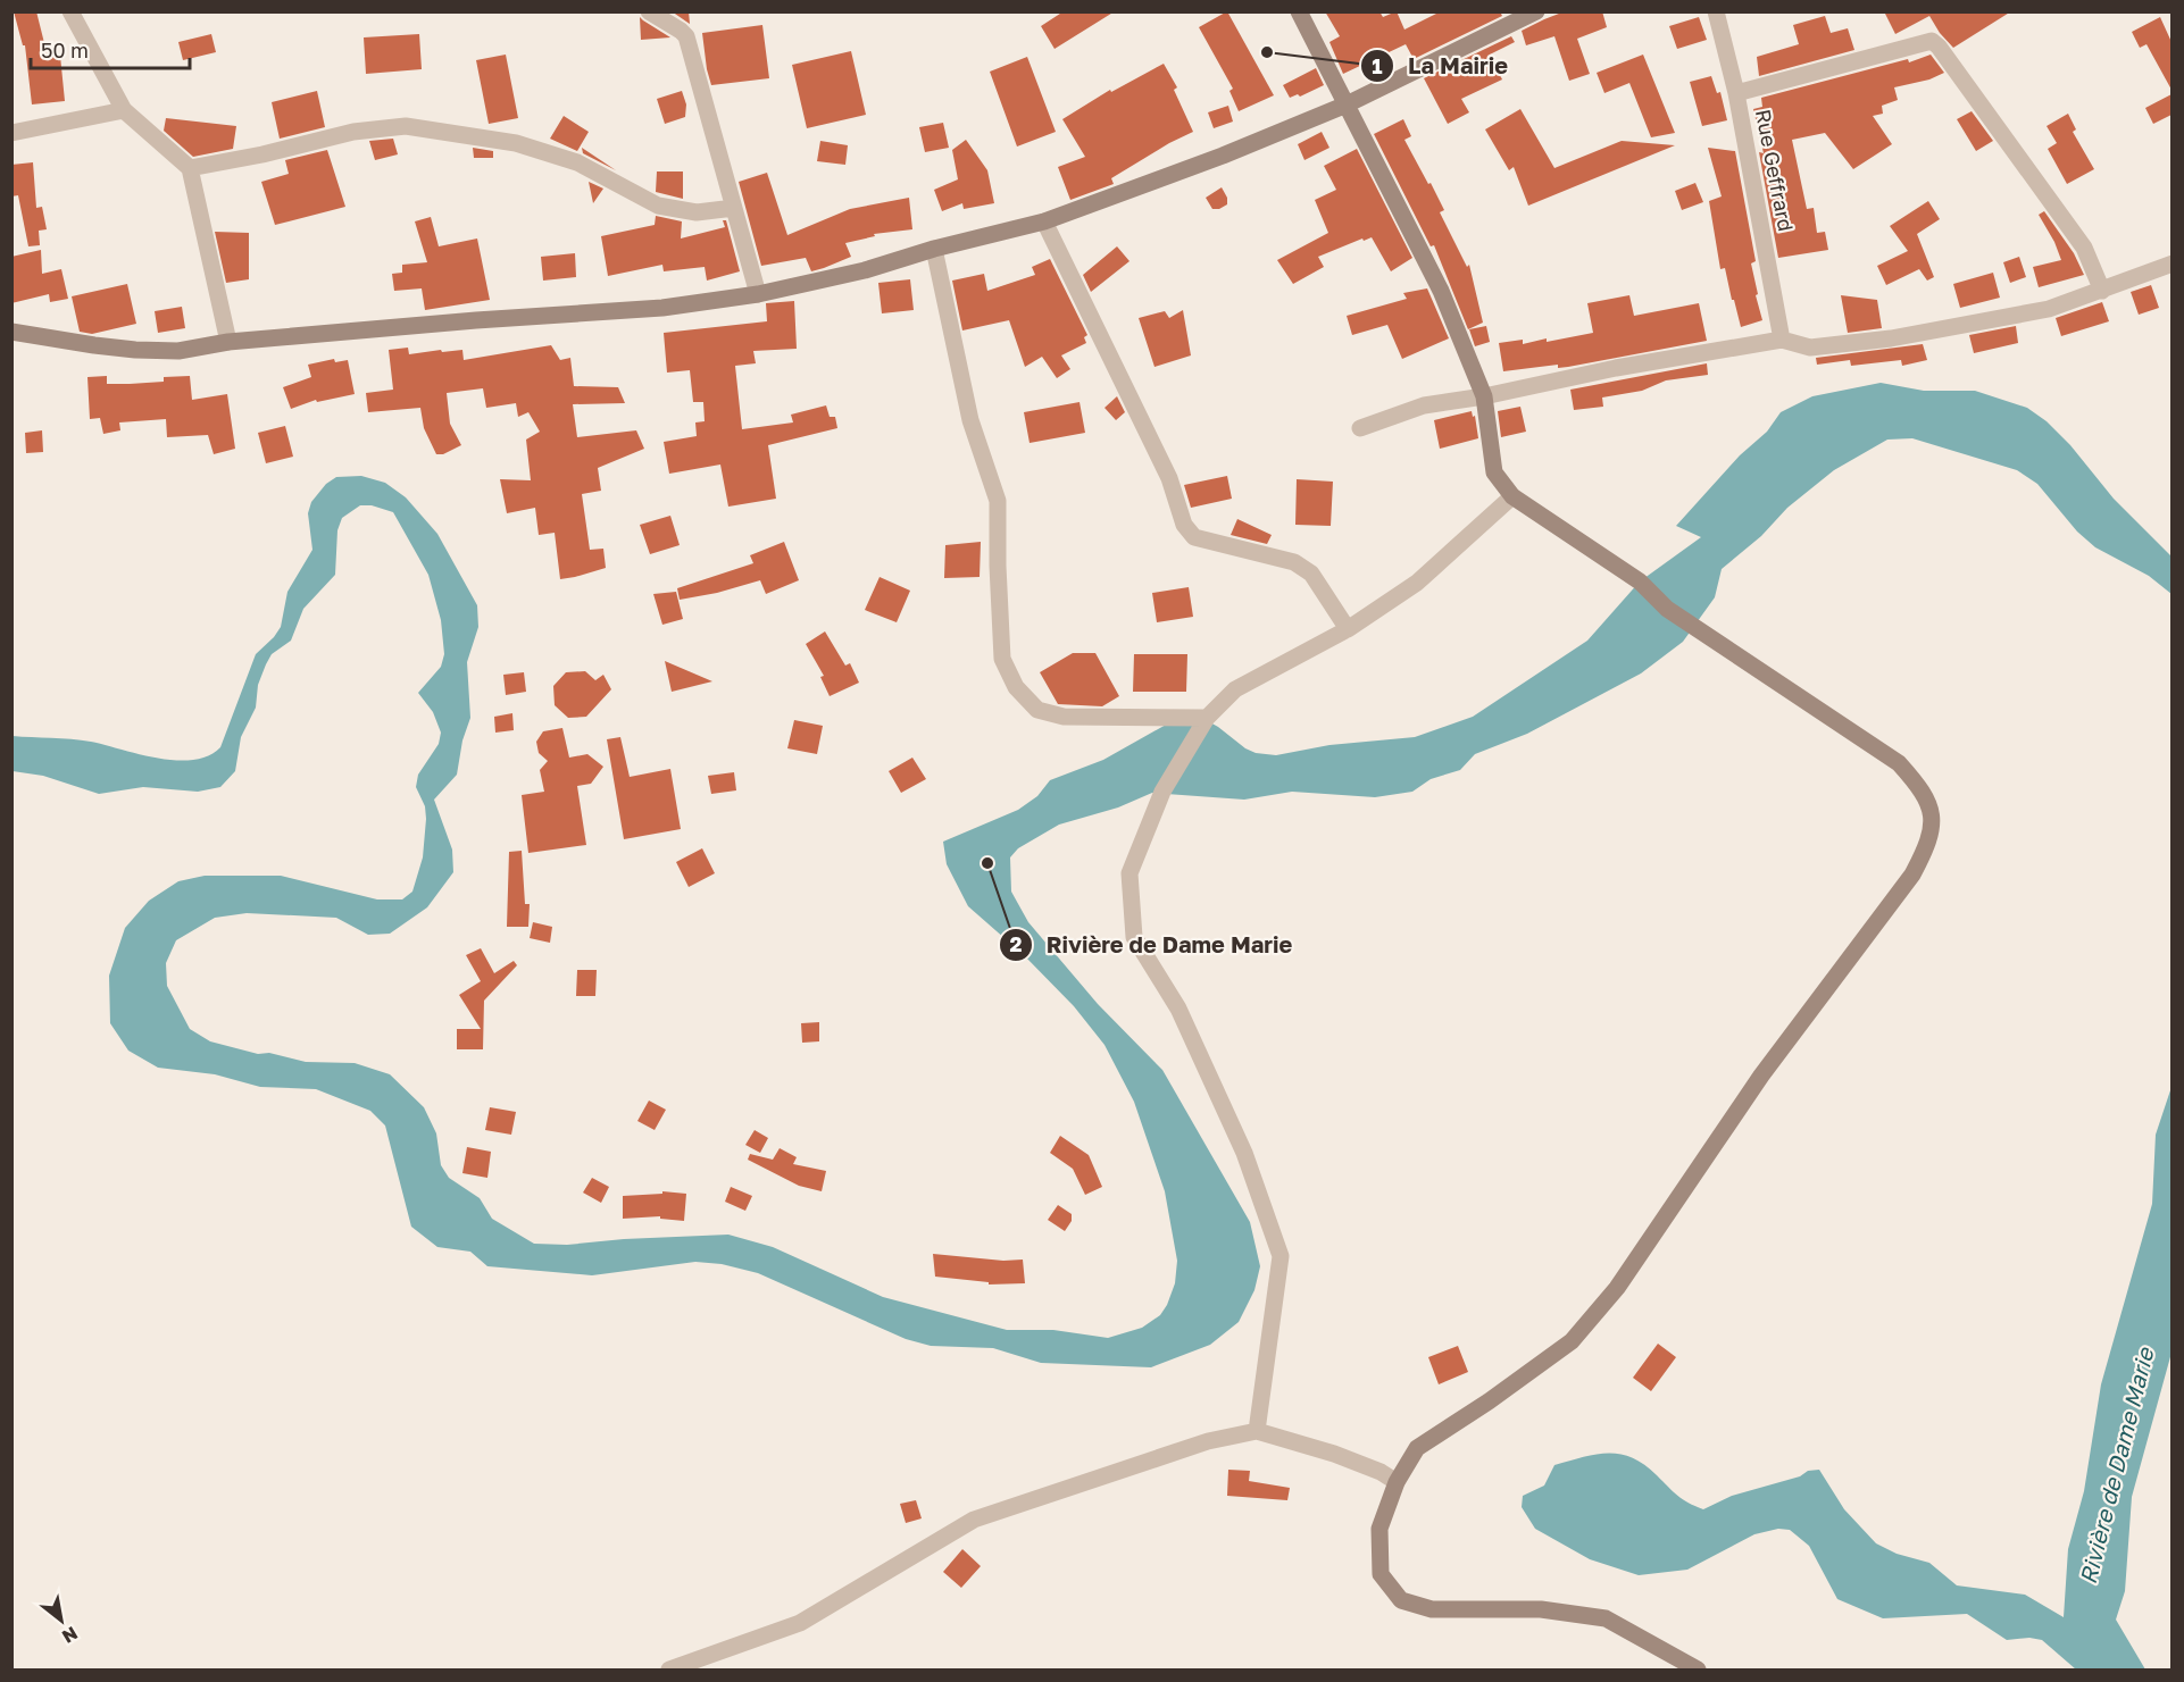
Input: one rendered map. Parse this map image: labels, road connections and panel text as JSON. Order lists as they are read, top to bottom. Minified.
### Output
{"streets":{"street":["Rue Geffrard"]},"water":["Rivière de Dame Marie"],"places":["La Mairie","Rivière de Dame Marie"],"scale_bar":"50 m","north":"bottom right"}
